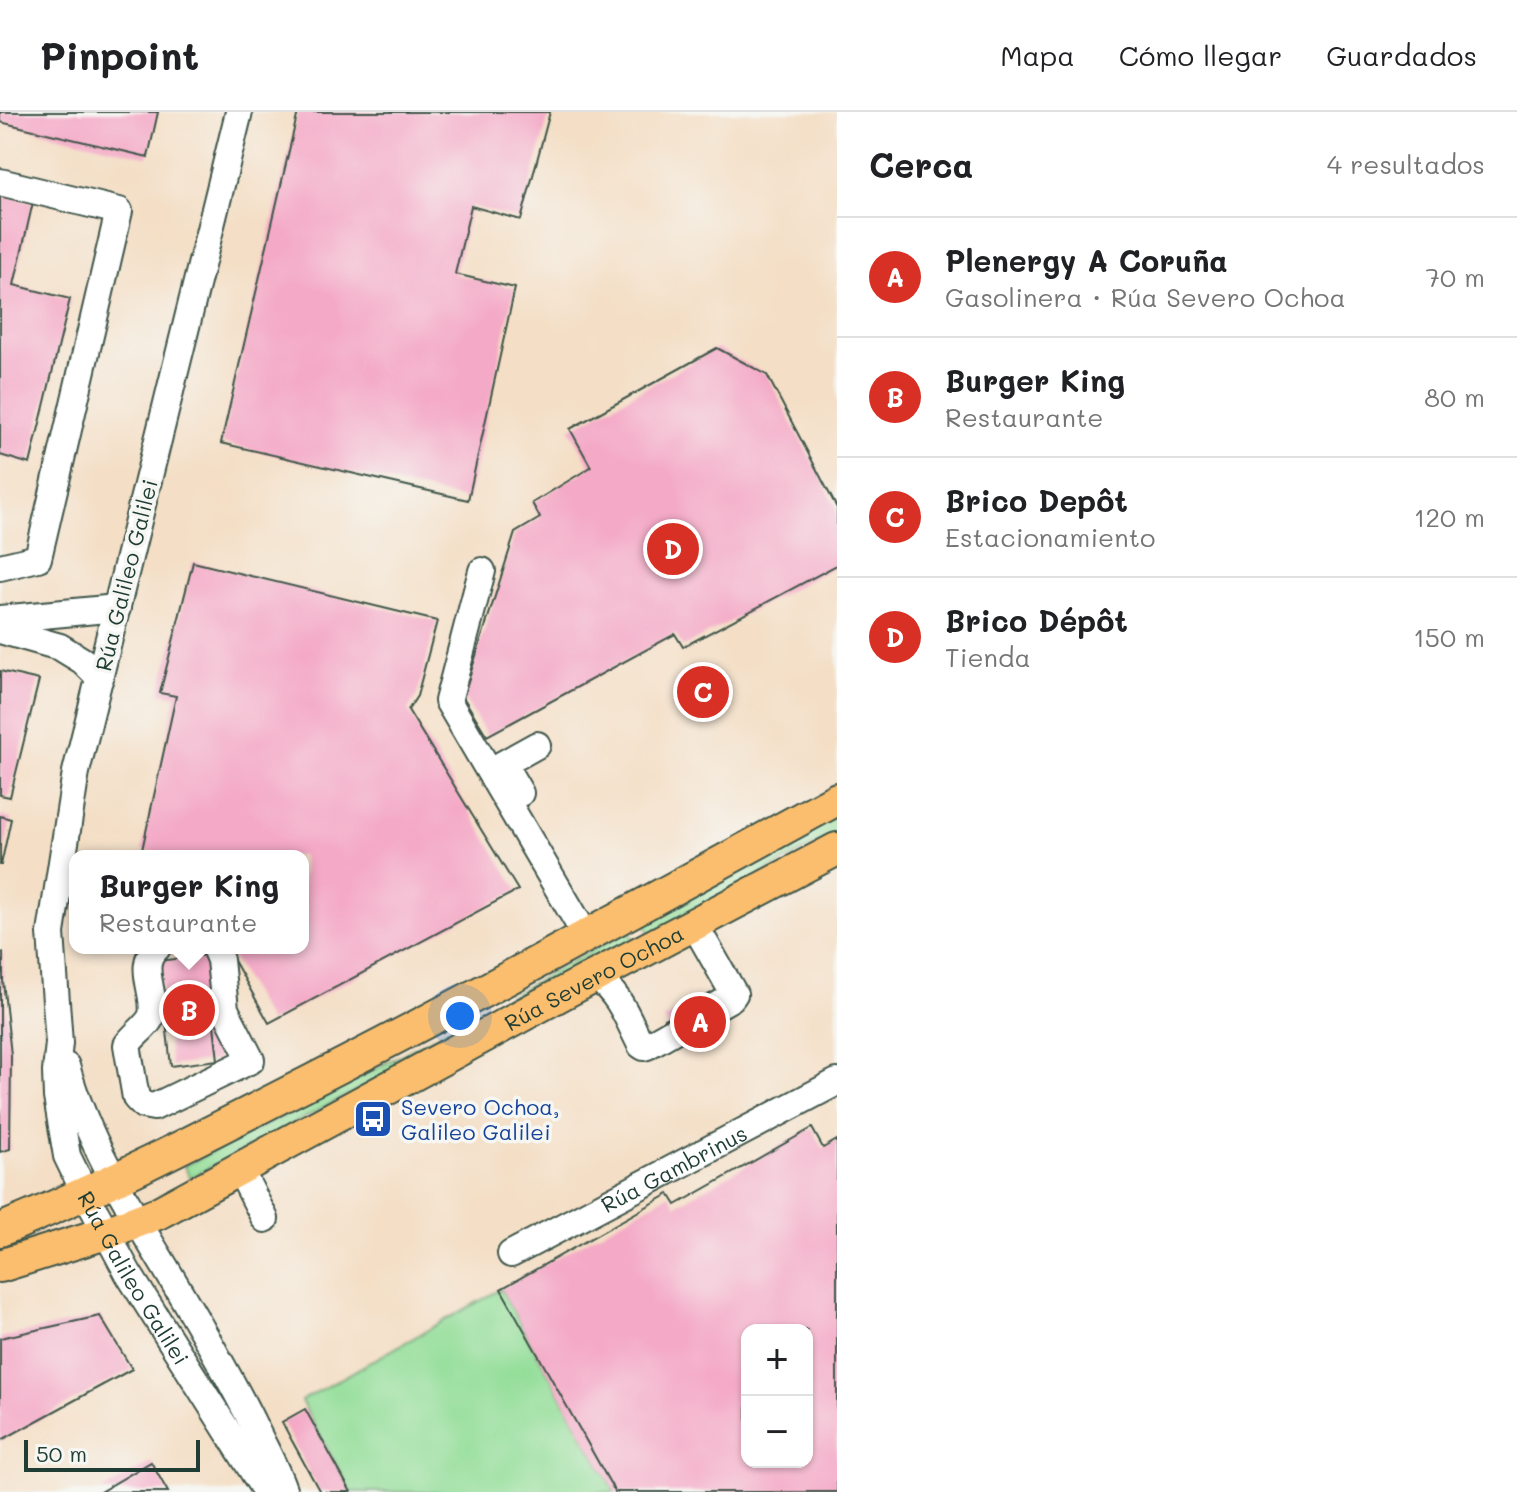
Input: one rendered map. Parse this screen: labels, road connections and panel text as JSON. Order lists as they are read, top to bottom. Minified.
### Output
{"streets":{"main road":["Rúa Severo Ochoa"],"street":["Rúa Galileo Galilei","Rúa Gambrinus"]},"crossings":[["Rúa Galileo Galilei","Rúa Severo Ochoa"]],"places":{"bus stop":["Severo Ochoa, Galileo Galilei"]},"scale_bar":"50 m","page":{"header":"Pinpoint","nav":["Mapa","Cómo llegar","Guardados"],"heading":["Cerca","4 resultados"],"list":[{"mark":"A","name":"Plenergy A Coruña","note":"Gasolinera · Rúa Severo Ochoa","value":"70 m"},{"mark":"B","name":"Burger King","note":"Restaurante","value":"80 m"},{"mark":"C","name":"Brico Depôt","note":"Estacionamiento","value":"120 m"},{"mark":"D","name":"Brico Dépôt","note":"Tienda","value":"150 m"}],"pins":["D","C","B","A"],"popup":["Burger King","Restaurante"],"map_buttons":["+","−"],"scale":"50 m"}}
